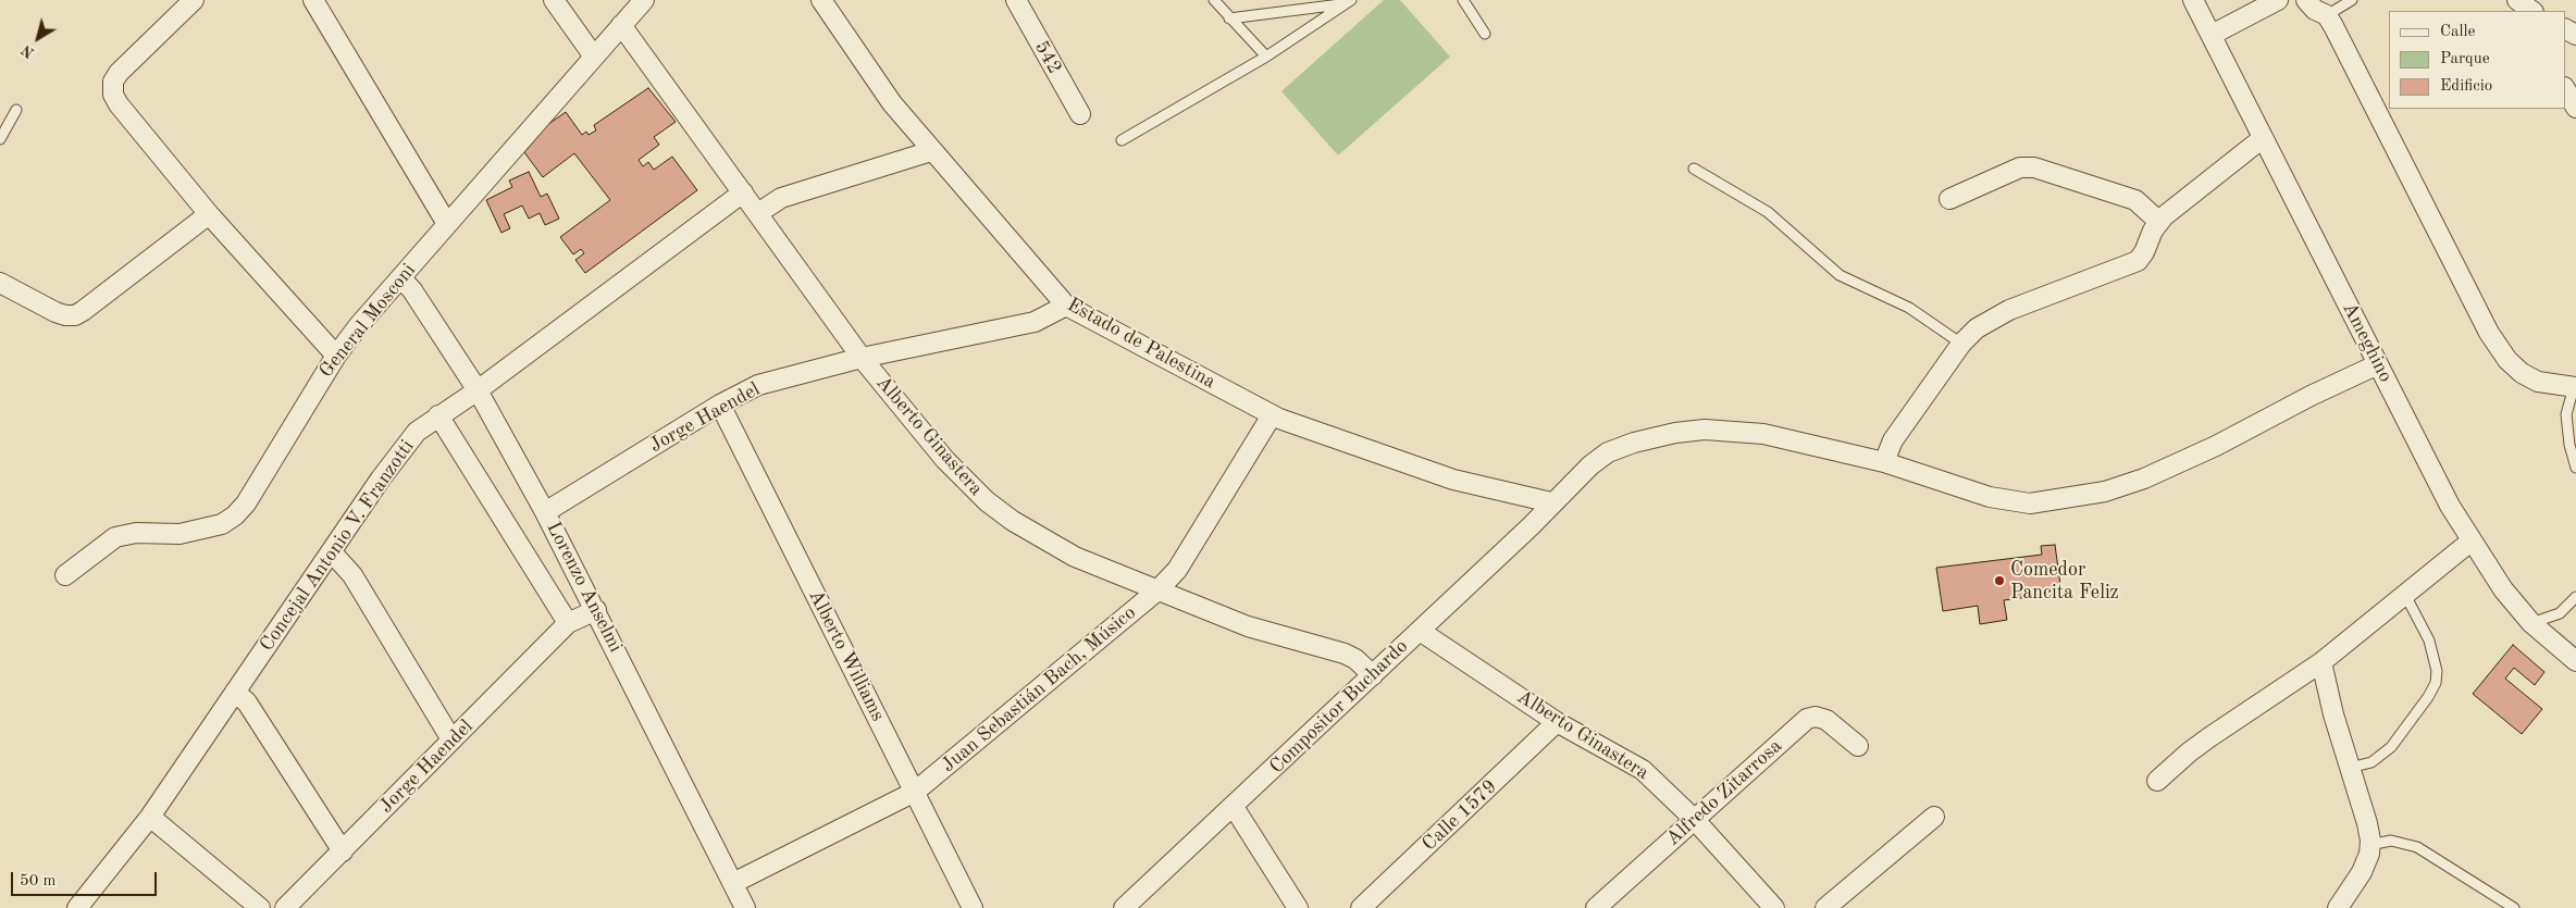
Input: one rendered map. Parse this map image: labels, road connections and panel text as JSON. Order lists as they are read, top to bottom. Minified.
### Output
{"streets":{"street":["542","General Mosconi","Ameghino","Estado de Palestina","Jorge Haendel","Alberto Ginastera","Concejal Antonio V. Franzotti","Lorenzo Anselmi","Alberto Williams","Juan Sebastián Bach, Músico","Compositor Buchardo","Alfredo Zitarrosa","Calle 1579"]},"crossings":[["General Mosconi","Alberto Ginastera"],["General Mosconi","Lorenzo Anselmi"],["Ameghino","Compositor Buchardo"],["Estado de Palestina","Jorge Haendel"],["Estado de Palestina","Juan Sebastián Bach, Músico"],["Estado de Palestina","Compositor Buchardo"],["Jorge Haendel","Alberto Ginastera"],["Jorge Haendel","Lorenzo Anselmi"],["Jorge Haendel","Alberto Williams"],["Alberto Ginastera","Concejal Antonio V. Franzotti"],["Alberto Ginastera","Juan Sebastián Bach, Músico"],["Alberto Ginastera","Compositor Buchardo"],["Alberto Ginastera","Alfredo Zitarrosa"],["Alberto Ginastera","Calle 1579"],["Concejal Antonio V. Franzotti","Lorenzo Anselmi"],["Lorenzo Anselmi","Juan Sebastián Bach, Músico"],["Alberto Williams","Juan Sebastián Bach, Músico"]],"places":["Comedor Pancita Feliz"],"legend":["Calle","Parque","Edificio"],"scale_bar":"50 m","north":"bottom left"}
